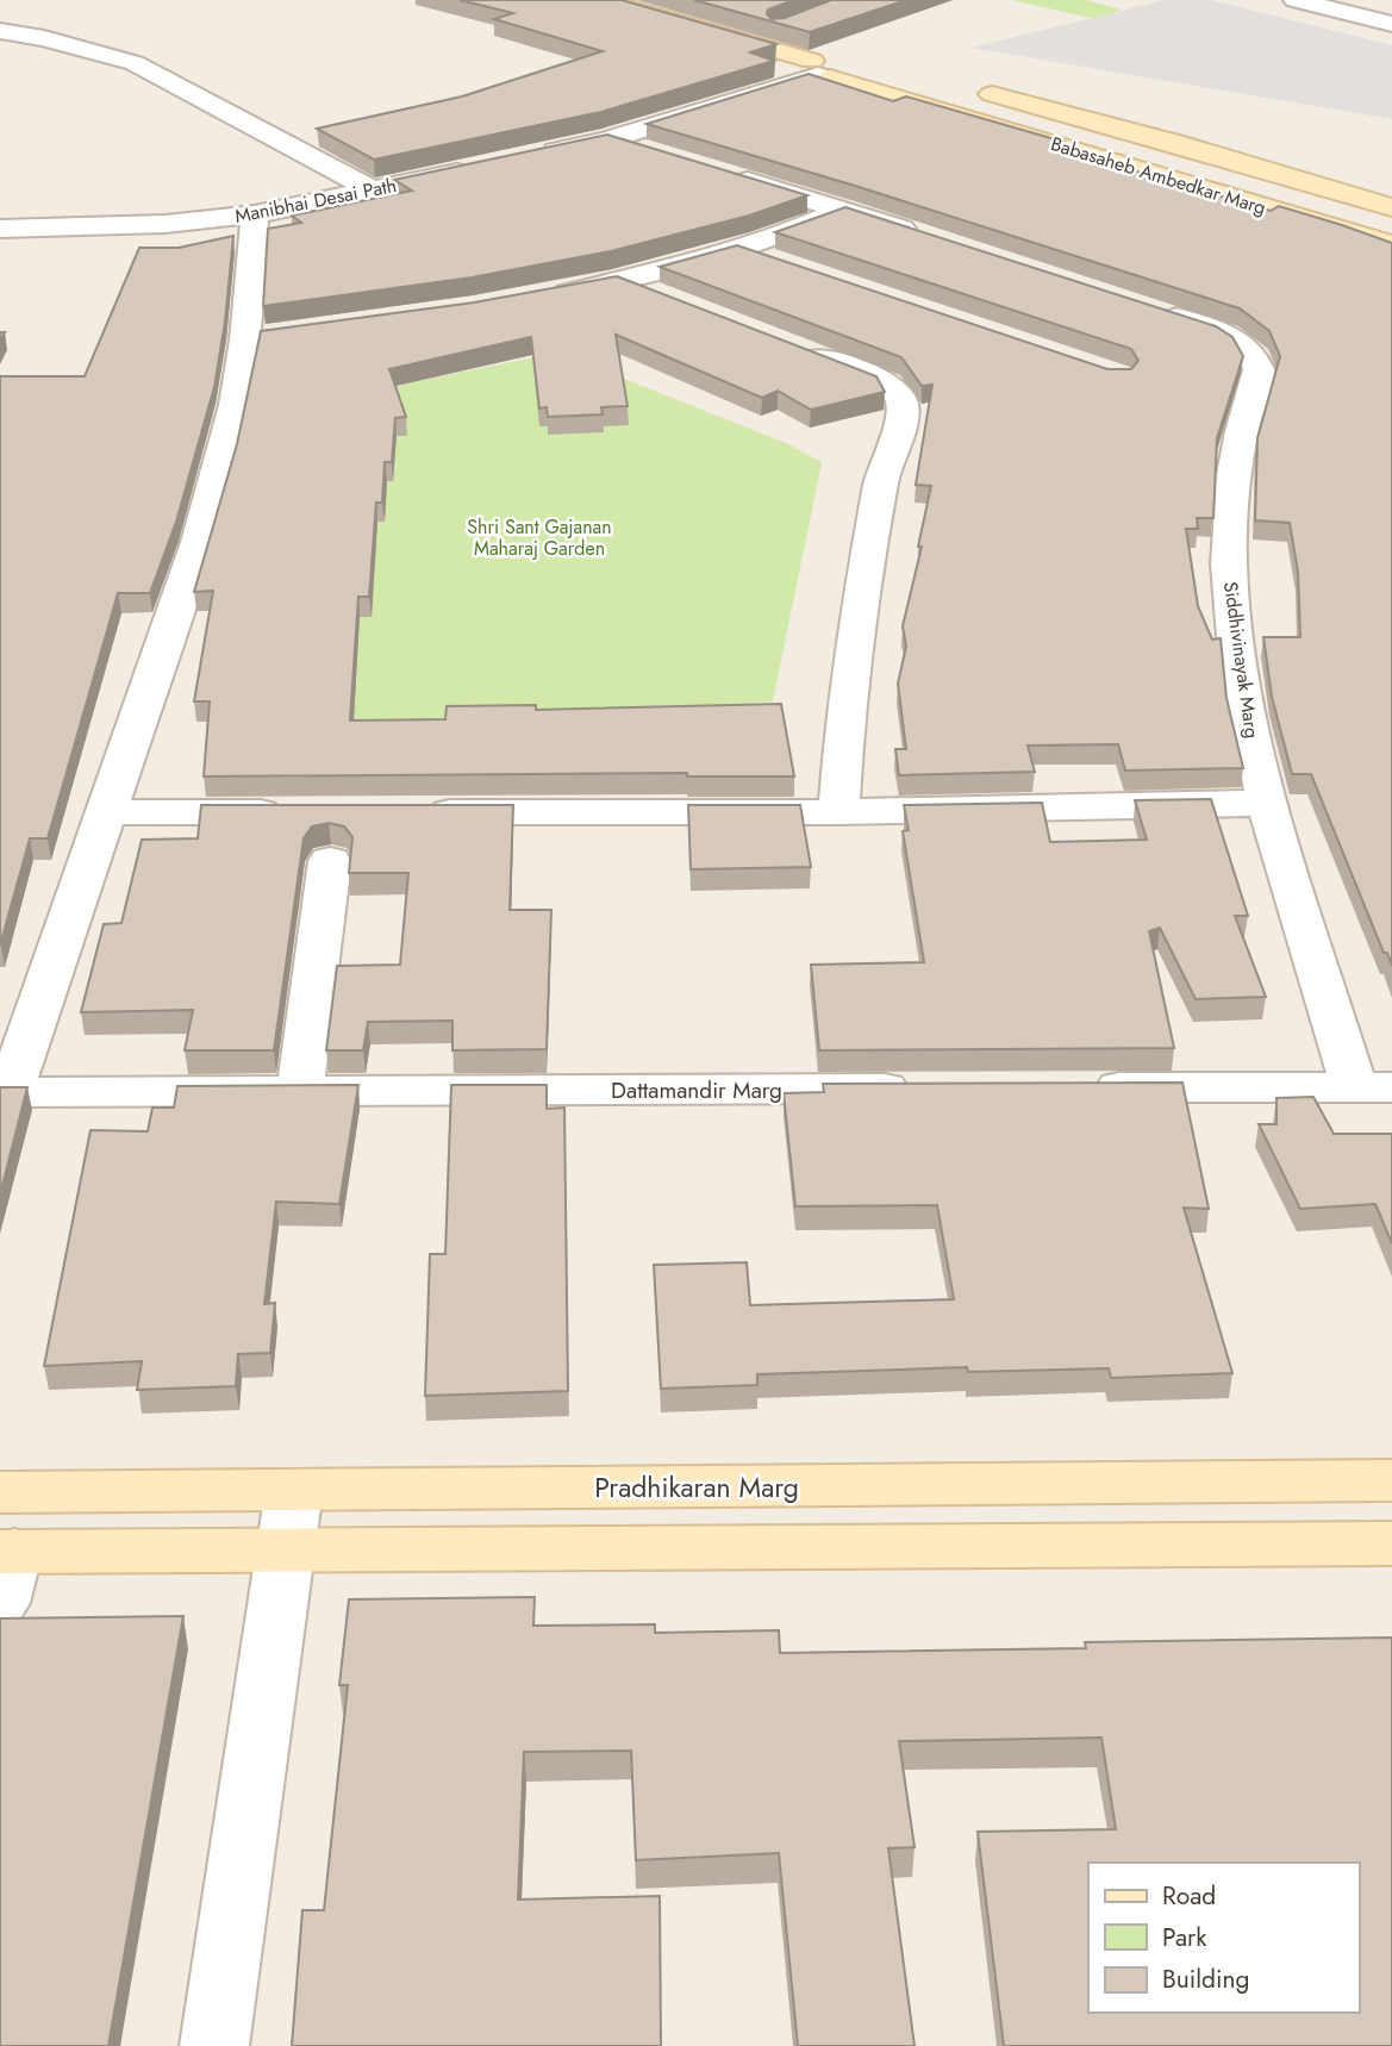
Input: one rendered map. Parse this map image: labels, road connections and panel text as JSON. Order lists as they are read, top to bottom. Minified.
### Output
{"streets":{"main road":["Babasaheb Ambedkar Marg","Pradhikaran Marg"],"street":["Manibhai Desai Path","Siddhivinayak Marg","Dattamandir Marg"]},"parks":["Shri Sant Gajanan Maharaj Garden"],"legend":["Road","Park","Building"]}
